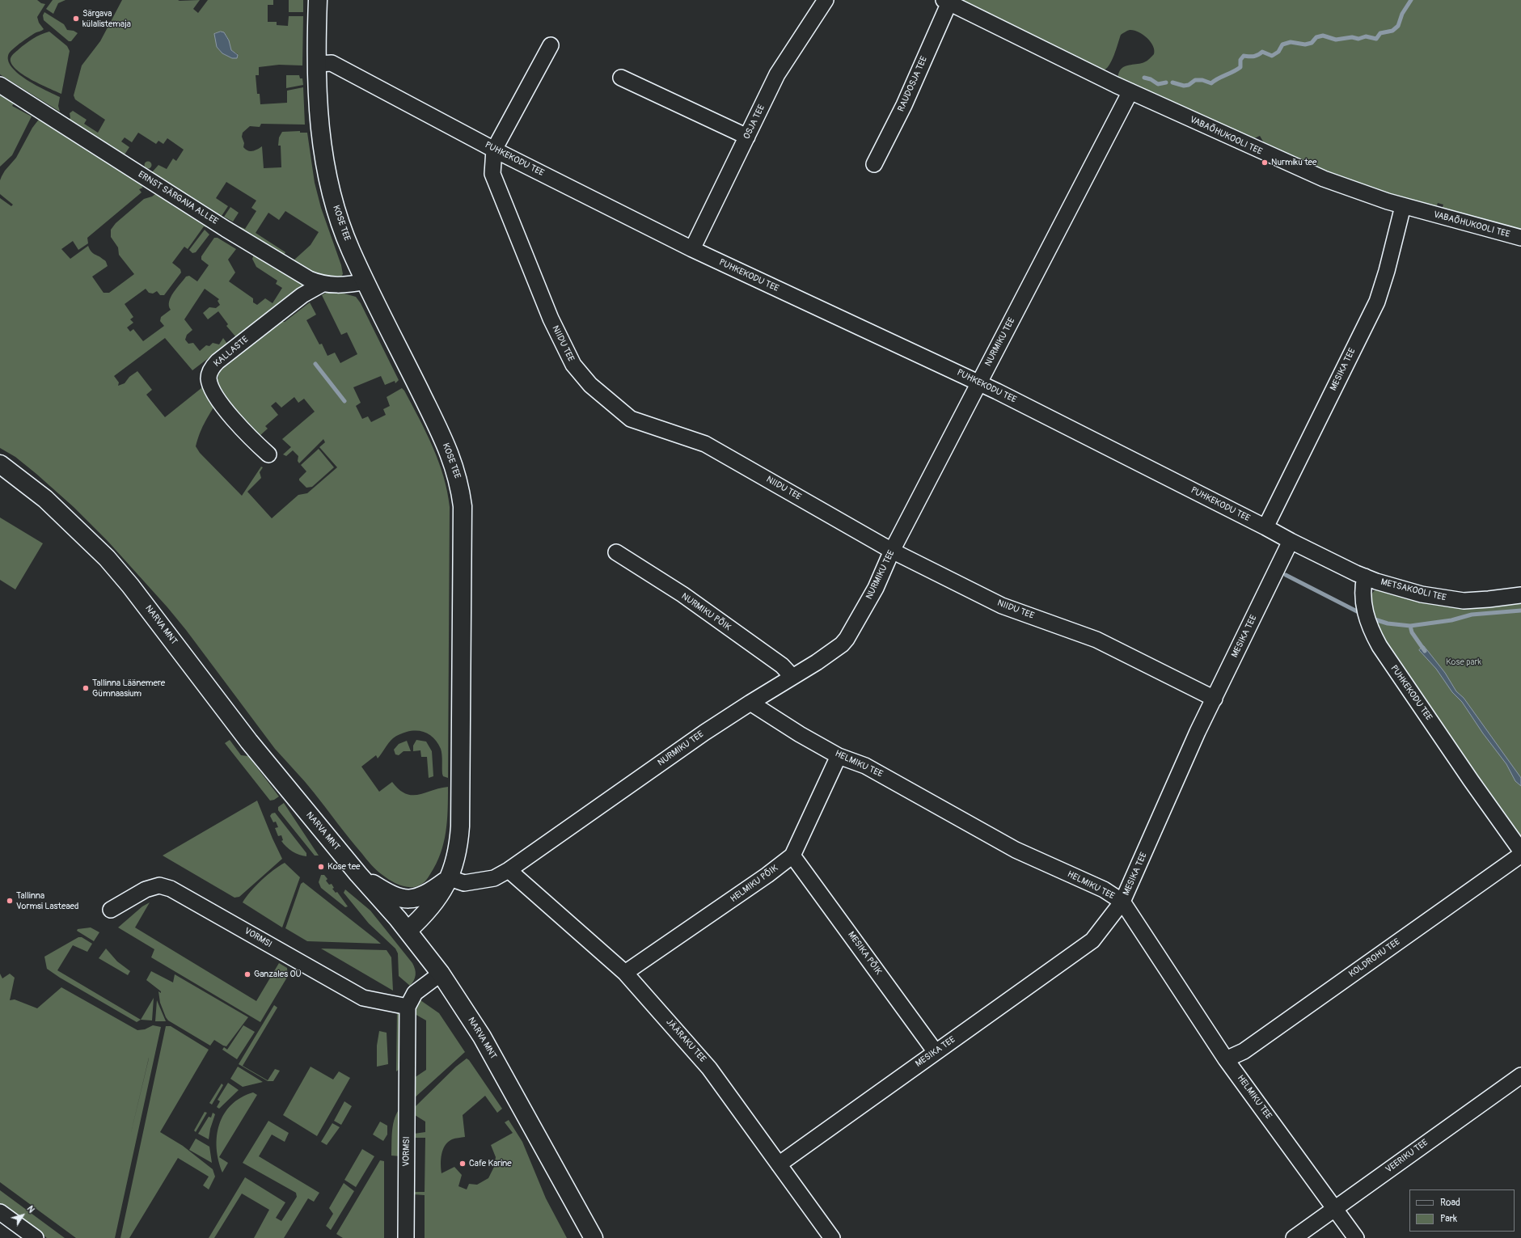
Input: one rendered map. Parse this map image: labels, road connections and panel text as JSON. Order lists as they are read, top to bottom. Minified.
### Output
{"streets":{"main road":["KOSE TEE","NARVA MNT"],"street":["RAUDOSJA TEE","OSJA TEE","VABAÕHUKOOLI TEE","PUHKEKODU TEE","ERNST SÄRGAVA ALLEE","NURMIKU TEE","NIIDU TEE","KALLASTE","MESIKA TEE","METSAKOOLI TEE","NURMIKU PÕIK","HELMIKU TEE","HELMIKU PÕIK","VORMSI","MESIKA PÕIK","KOLDROHU TEE","JÄÄRAKU TEE","VEERIKU TEE"]},"crossings":[["RAUDOSJA TEE","VABAÕHUKOOLI TEE"],["OSJA TEE","PUHKEKODU TEE"],["VABAÕHUKOOLI TEE","NURMIKU TEE"],["VABAÕHUKOOLI TEE","MESIKA TEE"],["PUHKEKODU TEE","KOSE TEE"],["PUHKEKODU TEE","NURMIKU TEE"],["PUHKEKODU TEE","NIIDU TEE"],["PUHKEKODU TEE","MESIKA TEE"],["PUHKEKODU TEE","METSAKOOLI TEE"],["ERNST SÄRGAVA ALLEE","KOSE TEE"],["ERNST SÄRGAVA ALLEE","KALLASTE"],["KOSE TEE","NURMIKU TEE"],["KOSE TEE","NARVA MNT"],["NURMIKU TEE","NIIDU TEE"],["NURMIKU TEE","NURMIKU PÕIK"],["NURMIKU TEE","HELMIKU TEE"],["NURMIKU TEE","JÄÄRAKU TEE"],["NIIDU TEE","MESIKA TEE"],["MESIKA TEE","HELMIKU TEE"],["MESIKA TEE","MESIKA PÕIK"],["MESIKA TEE","JÄÄRAKU TEE"],["NARVA MNT","VORMSI"],["HELMIKU TEE","HELMIKU PÕIK"],["HELMIKU TEE","KOLDROHU TEE"],["HELMIKU TEE","VEERIKU TEE"],["HELMIKU PÕIK","MESIKA PÕIK"],["HELMIKU PÕIK","JÄÄRAKU TEE"]],"parks":["Kose park"],"places":["Särgava külalistemaja","Nurmiku tee","Tallinna Läänemere Gümnaasium","Kose tee","Tallinna Vormsi Lasteaed","Ganzales OÜ","Cafe Karine"],"legend":["Road","Park"],"north":"top right"}
